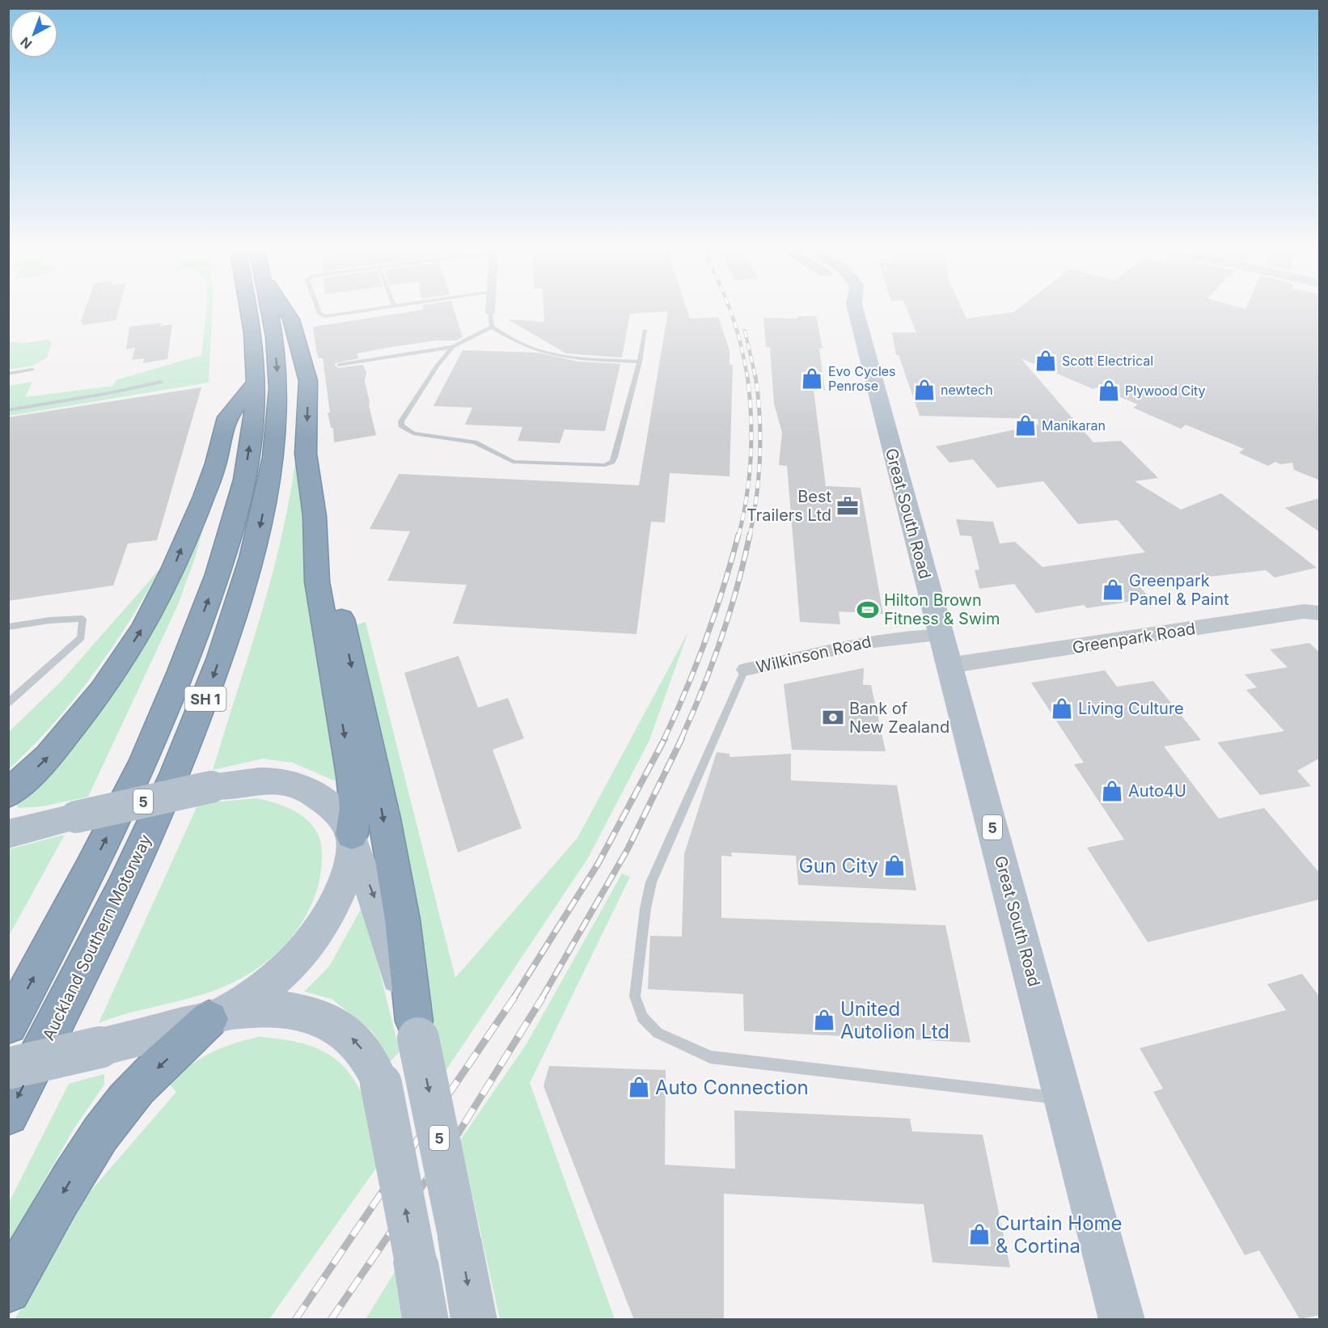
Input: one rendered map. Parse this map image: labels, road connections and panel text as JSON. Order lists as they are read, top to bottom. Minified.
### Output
{"streets":{"highway":["SH 1","Auckland Southern Motorway"],"main road":["Great South Road","5"],"street":["Greenpark Road","Wilkinson Road"]},"crossings":[["Great South Road","Greenpark Road"],["Great South Road","Wilkinson Road"]],"places":{"shop":["Scott Electrical","Evo Cycles Penrose","newtech","Plywood City","Manikaran","Greenpark Panel & Paint","Living Culture","Auto4U","Gun City","United Autolion Ltd","Auto Connection","Curtain Home & Cortina"],"office":["Best Trailers Ltd"],"sports":["Hilton Brown Fitness & Swim"],"bank":["Bank of New Zealand"]},"north":"bottom left"}
